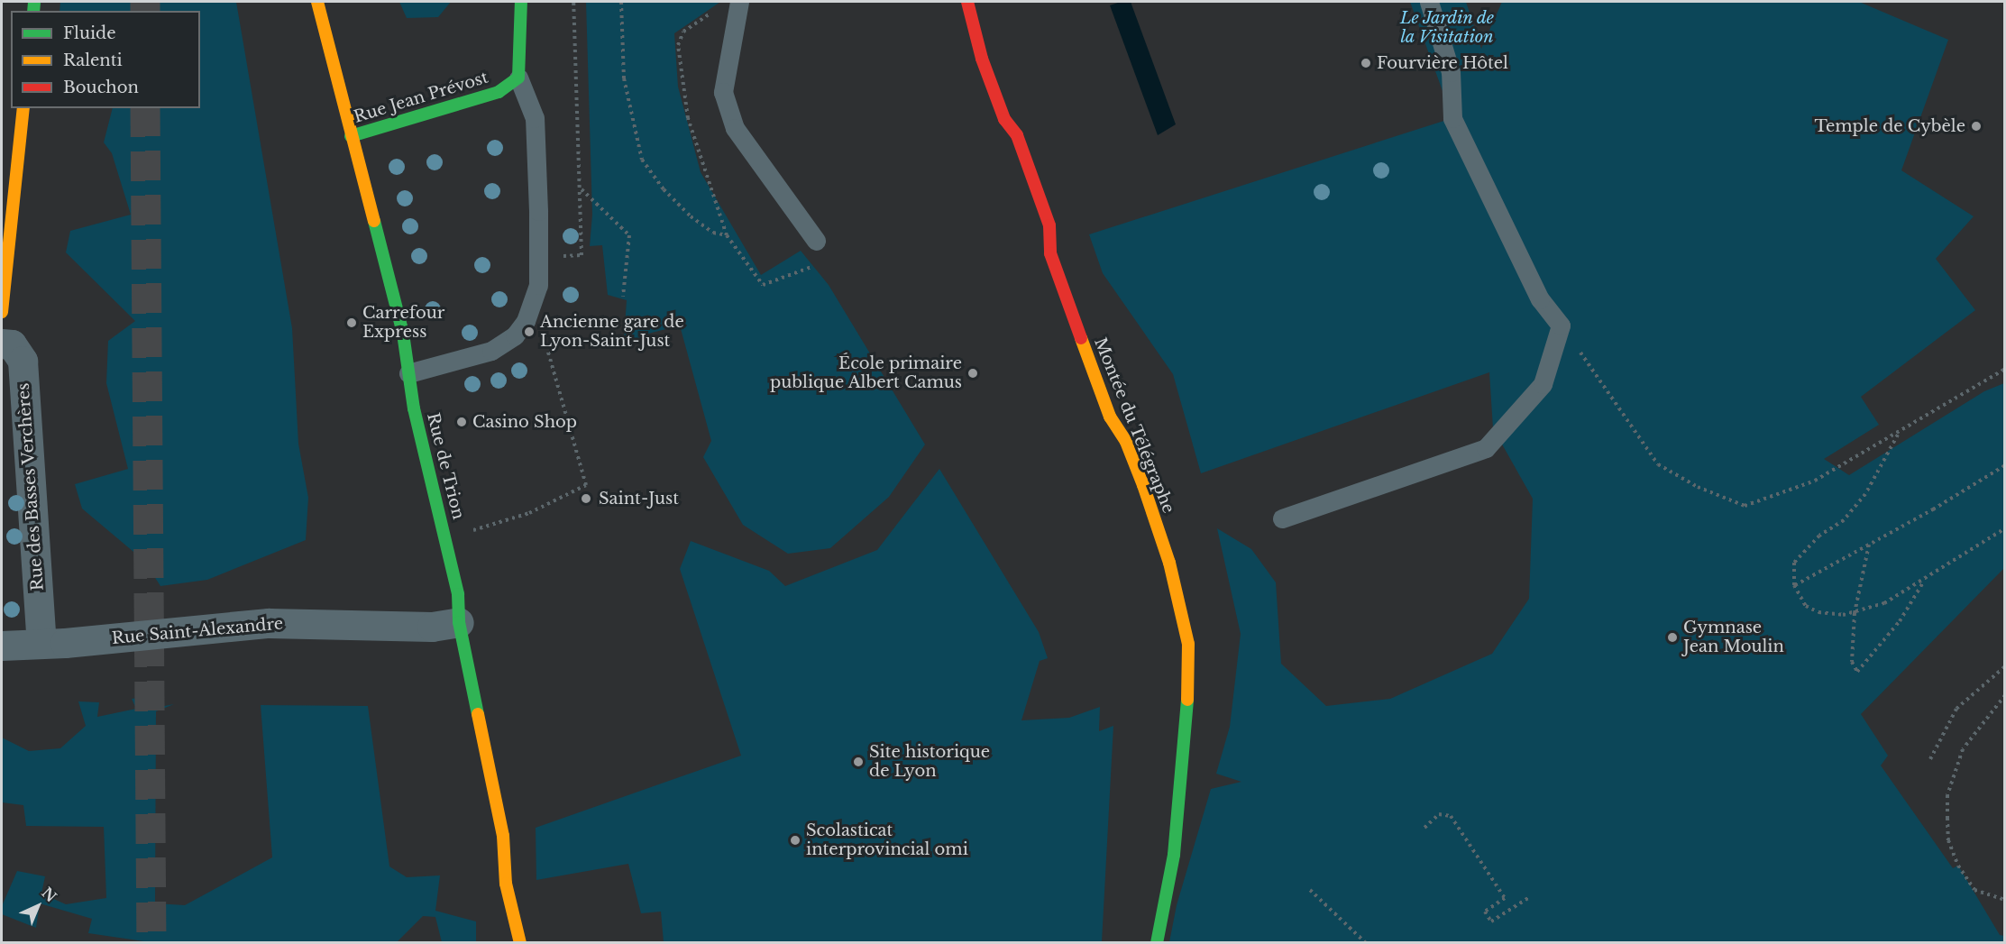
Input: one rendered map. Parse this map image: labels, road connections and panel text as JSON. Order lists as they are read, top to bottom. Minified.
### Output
{"streets":{"street":["Rue Jean Prévost","Montée du Télégraphe","Rue de Trion","Rue des Basses Verchères","Rue Saint-Alexandre"]},"crossings":[["Rue Jean Prévost","Rue de Trion"],["Rue de Trion","Rue Saint-Alexandre"],["Rue des Basses Verchères","Rue Saint-Alexandre"]],"parks":["Le Jardin de la Visitation"],"places":["Fourvière Hôtel","Temple de Cybèle","Carrefour Express","Ancienne gare de Lyon-Saint-Just","École primaire publique Albert Camus","Casino Shop","Saint-Just","Gymnase Jean Moulin","Site historique de Lyon","Scolasticat interprovincial omi"],"legend":["Fluide","Ralenti","Bouchon"],"north":"top right"}
